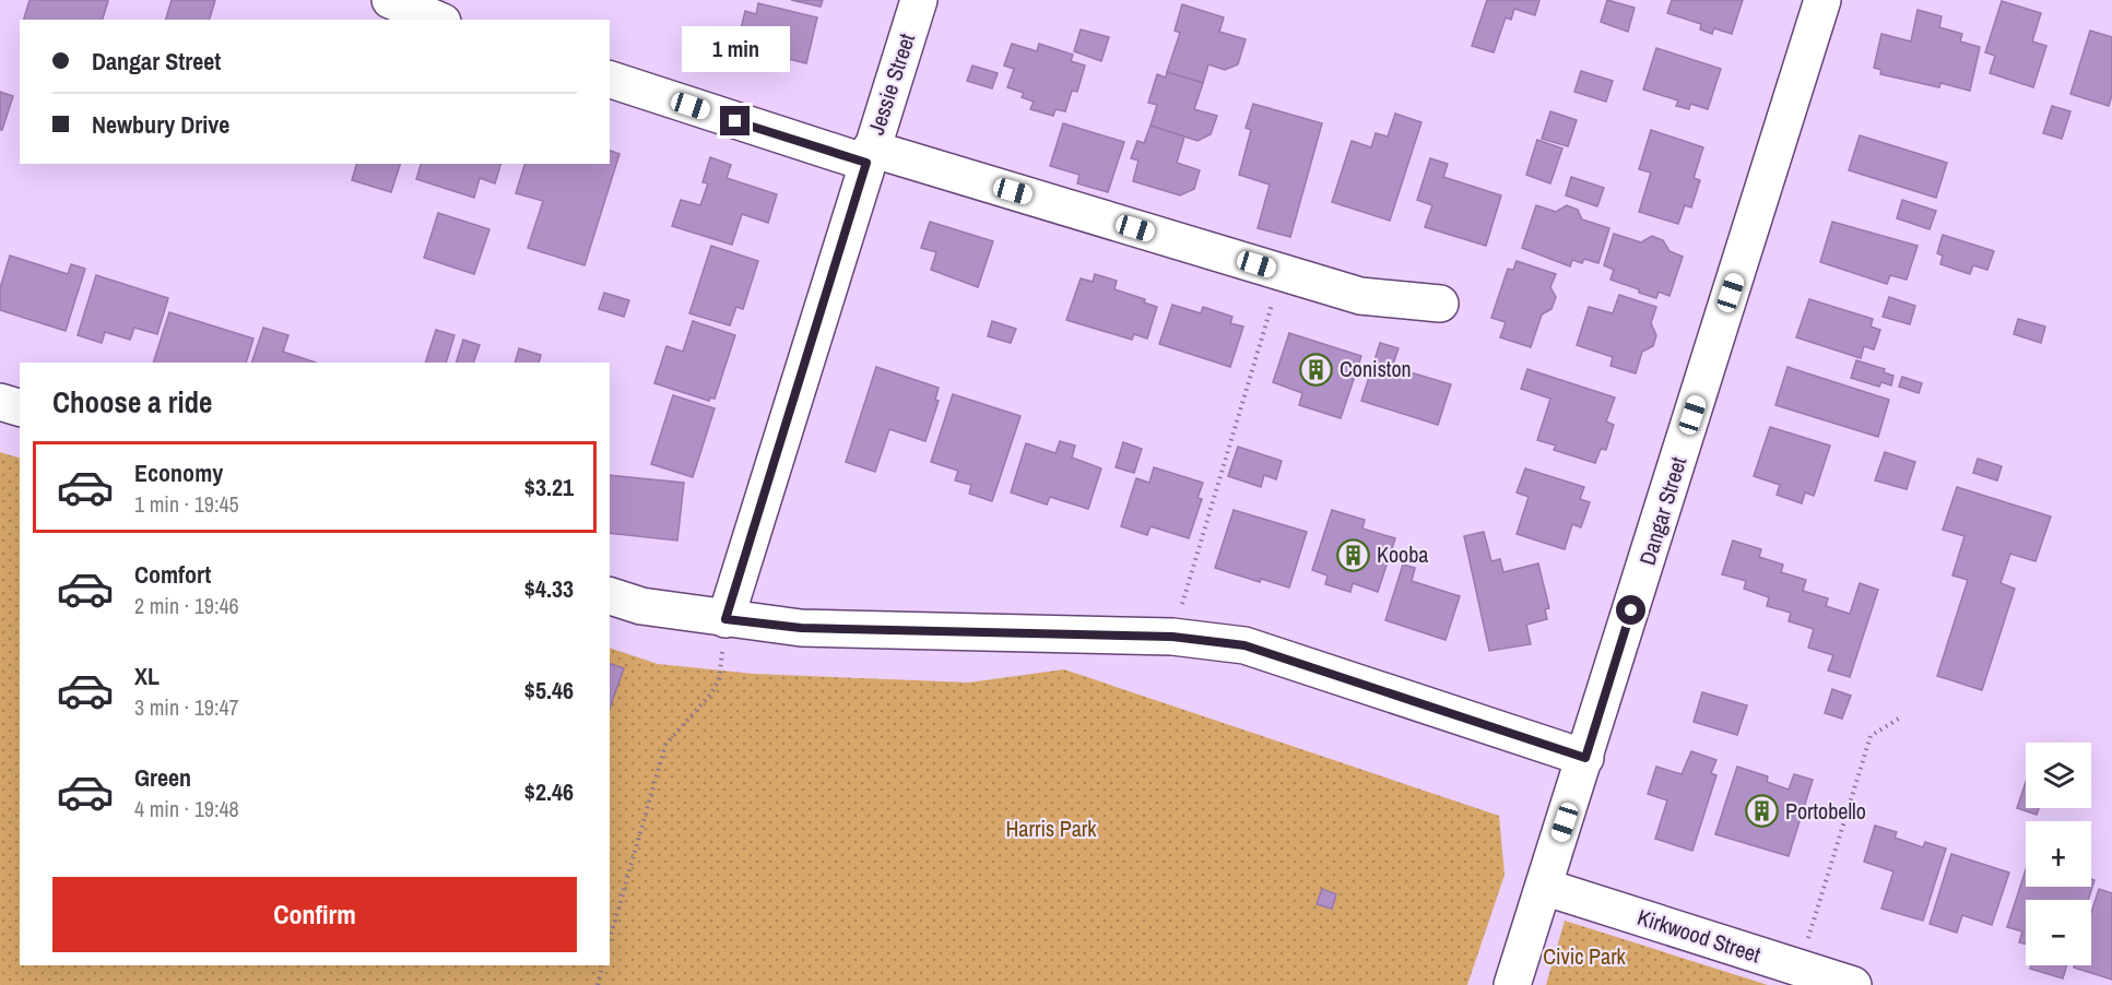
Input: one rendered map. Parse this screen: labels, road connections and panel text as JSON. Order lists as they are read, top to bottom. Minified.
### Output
{"streets":{"street":["Jessie Street","Dangar Street","Kirkwood Street"]},"crossings":[["Dangar Street","Kirkwood Street"]],"parks":["Harris Park","Civic Park"],"places":{"building":["Coniston","Kooba","Portobello"]},"page":{"banner":["Dangar Street","Newbury Drive"],"bubble":"1 min","heading":"Choose a ride","list":[{"name":"Economy","note":"1 min · 19:45","value":"$3.21"},{"name":"Comfort","note":"2 min · 19:46","value":"$4.33"},{"name":"XL","note":"3 min · 19:47","value":"$5.46"},{"name":"Green","note":"4 min · 19:48","value":"$2.46"}],"map_buttons":["+","−"],"buttons":"Confirm"}}
